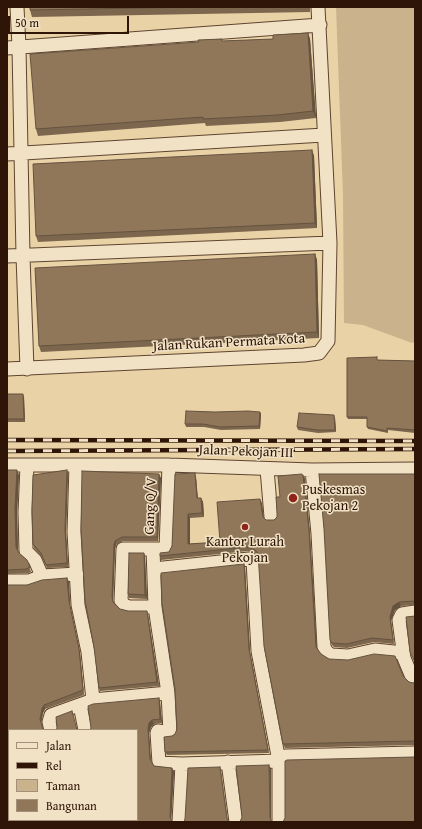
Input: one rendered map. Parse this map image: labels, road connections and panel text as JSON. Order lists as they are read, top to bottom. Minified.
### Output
{"streets":{"street":["Jalan Rukan Permata Kota","Jalan Pekojan III","Gang Q/V"]},"crossings":[["Jalan Pekojan III","Gang Q/V"]],"places":["Puskesmas Pekojan 2","Kantor Lurah Pekojan"],"legend":["Jalan","Rel","Taman","Bangunan"],"scale_bar":"50 m"}
